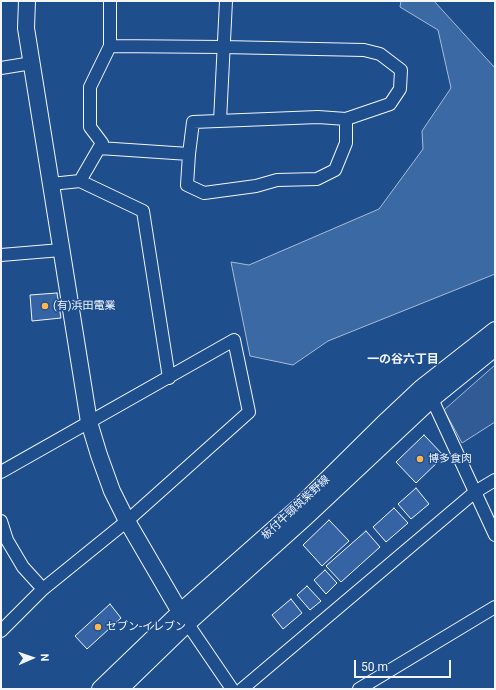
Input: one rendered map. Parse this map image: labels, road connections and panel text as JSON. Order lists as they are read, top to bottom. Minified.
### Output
{"streets":{"main road":["板付牛頸筑紫野線"]},"districts":["一の谷六丁目"],"places":["(有)浜田電業","博多食肉","セブン-イレブン"],"scale_bar":"50 m","north":"right"}
